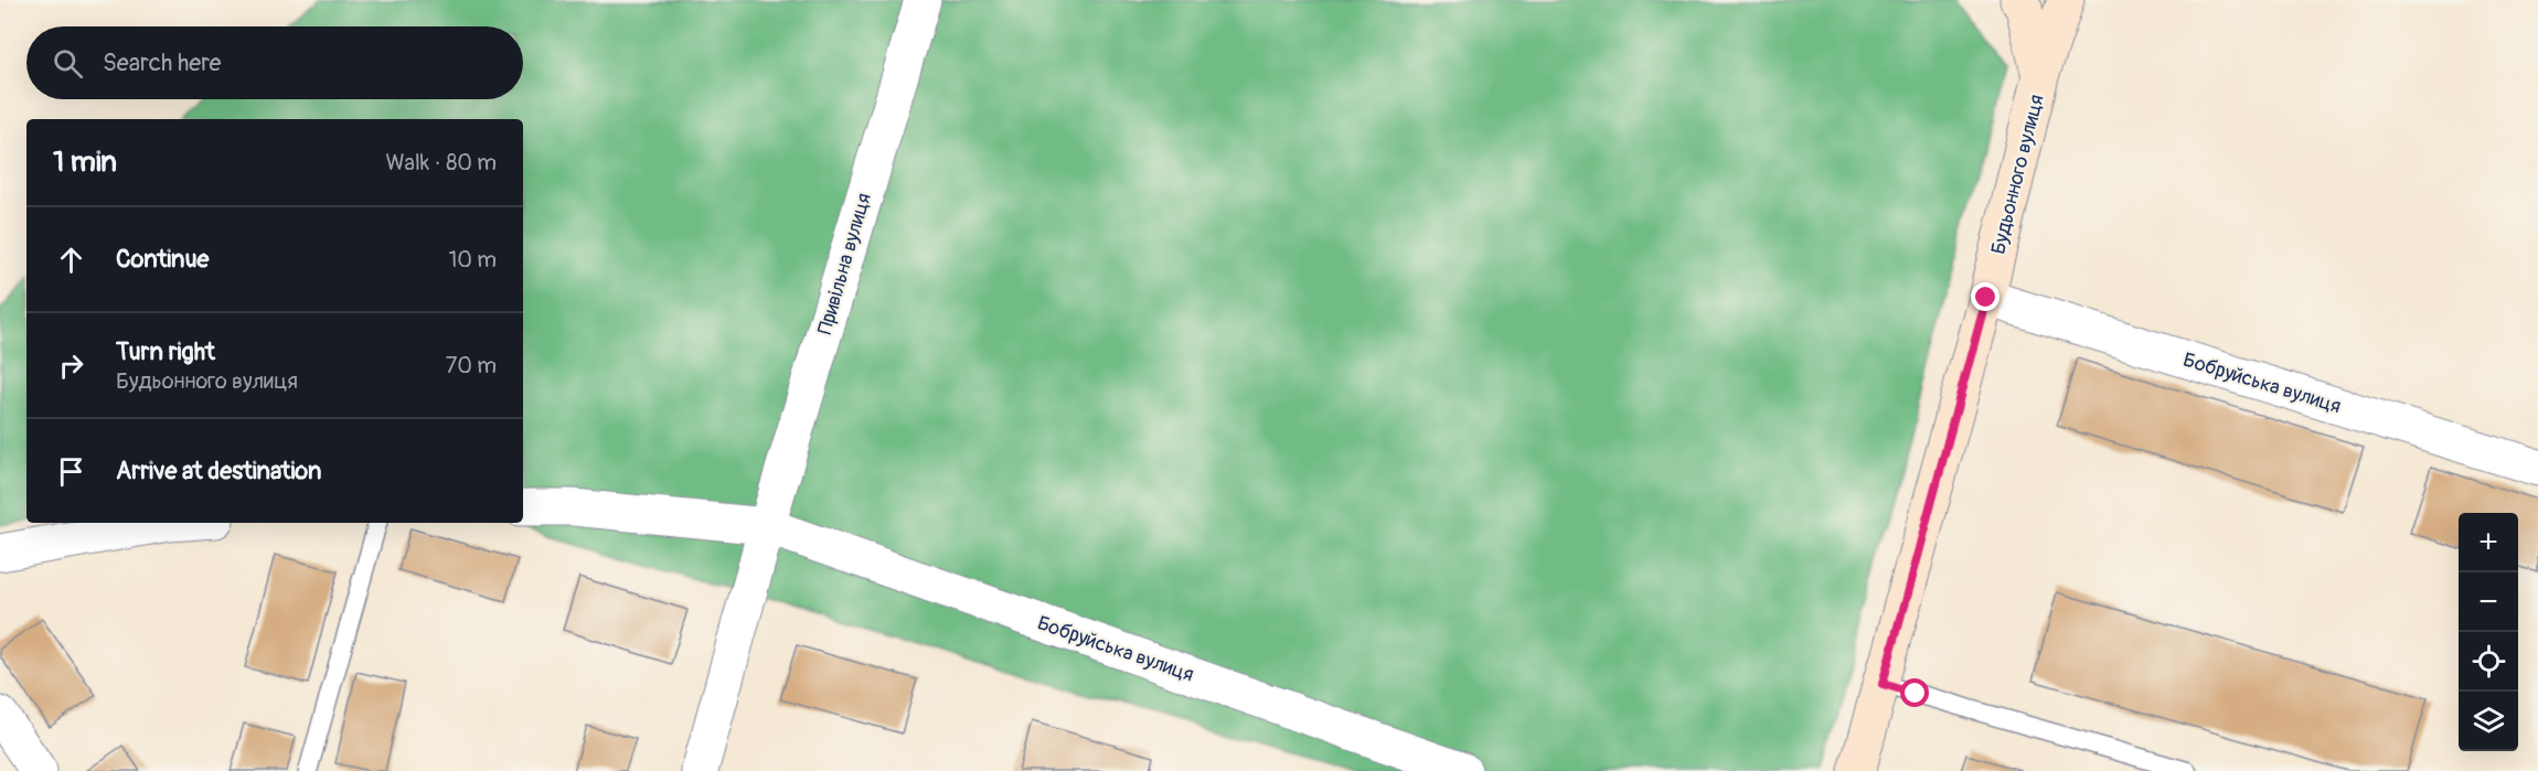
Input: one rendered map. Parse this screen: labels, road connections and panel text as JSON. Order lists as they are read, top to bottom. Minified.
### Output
{"streets":{"main road":["Будьонного вулиця"],"street":["Привільна вулиця","Бобруйська вулиця"]},"crossings":[["Будьонного вулиця","Бобруйська вулиця"],["Привільна вулиця","Бобруйська вулиця"]],"page":{"search":"Search here","heading":["1 min","Walk · 80 m"],"list":[["Continue","10 m"],["Turn right","Будьонного вулиця","70 m"],"Arrive at destination"],"map_buttons":["+","−"]}}
